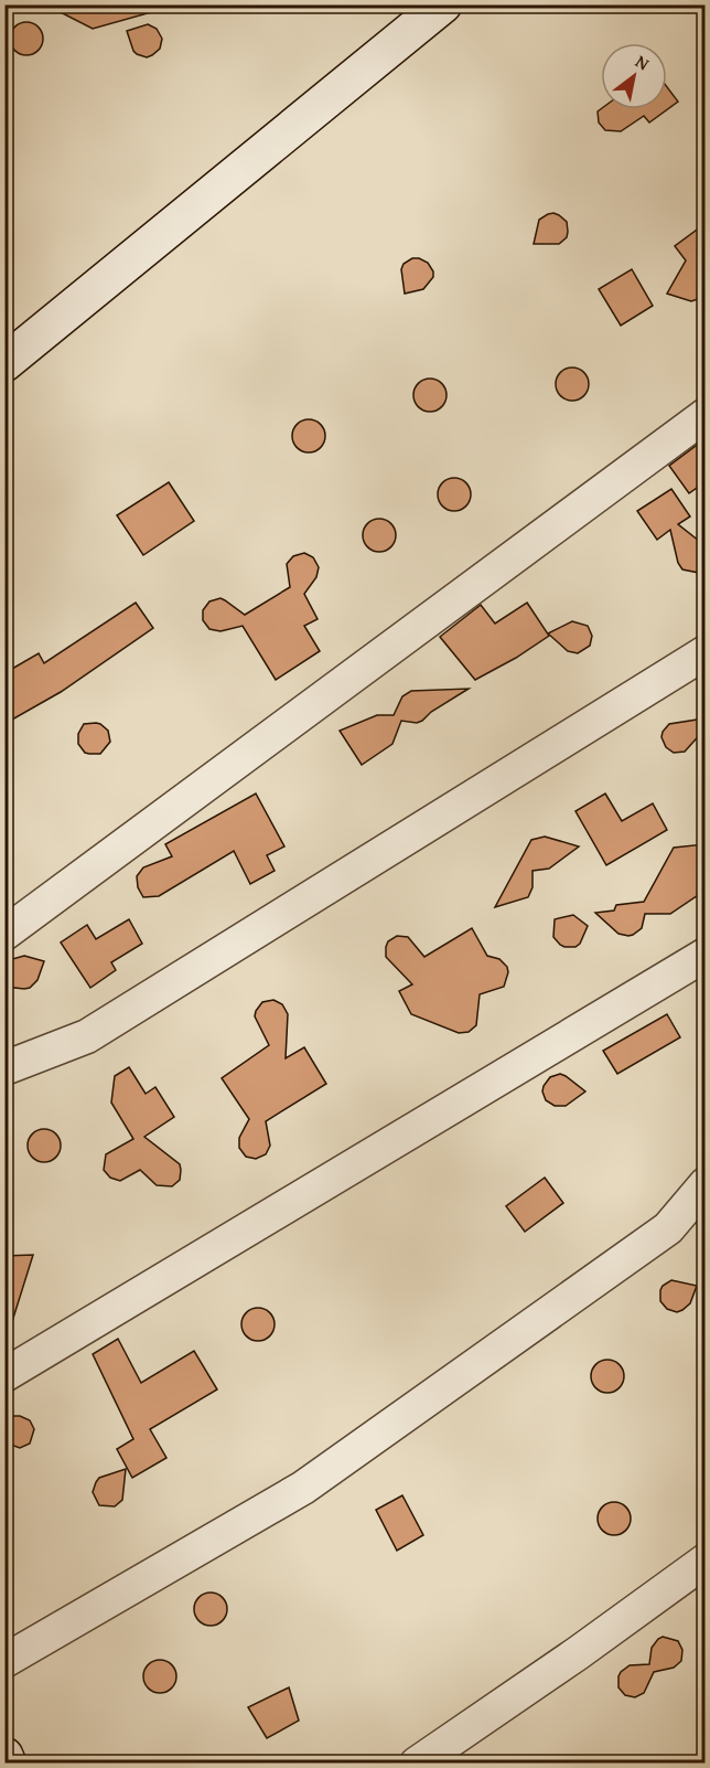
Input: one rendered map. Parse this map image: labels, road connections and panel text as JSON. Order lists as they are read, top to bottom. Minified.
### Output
{"north":"top right"}
